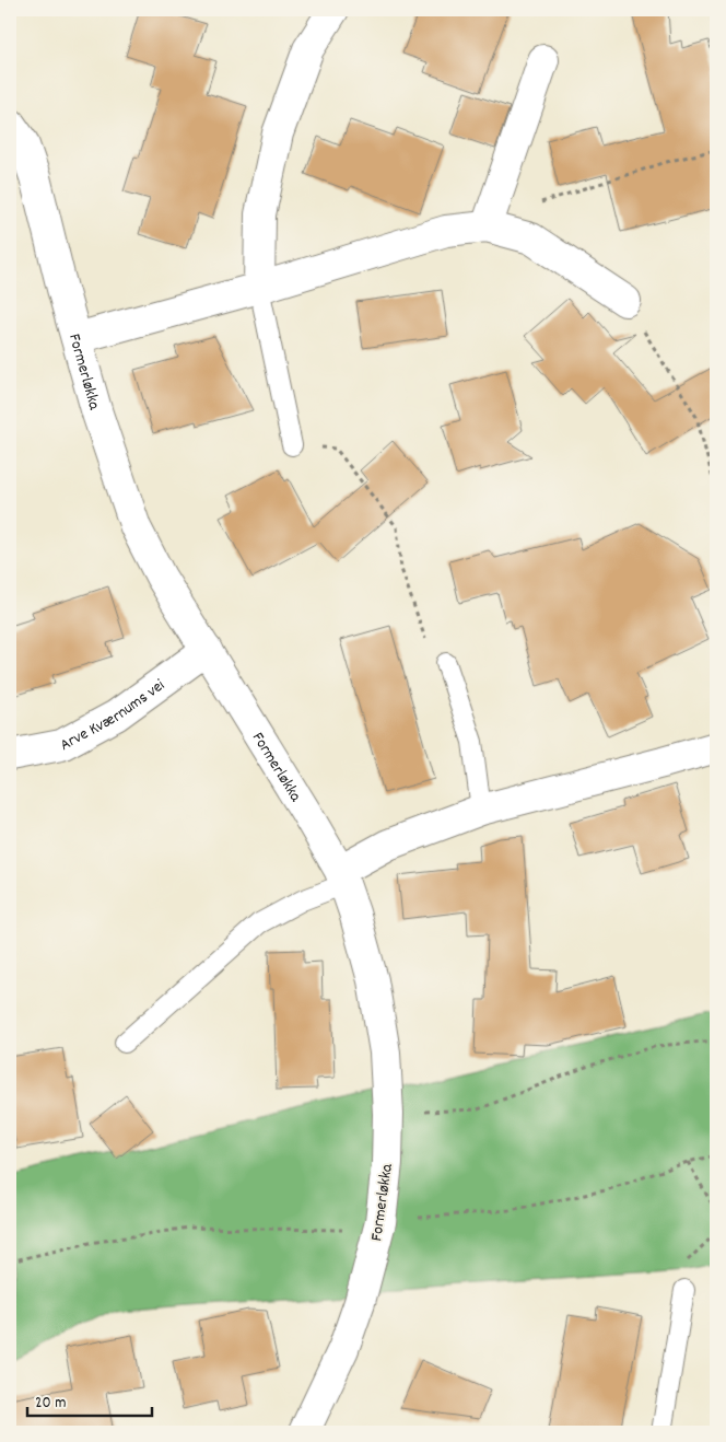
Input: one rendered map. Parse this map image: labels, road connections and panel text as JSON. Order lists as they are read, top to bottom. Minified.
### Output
{"streets":{"street":["Formerløkka","Arve Kværnums vei"]},"crossings":[["Formerløkka","Arve Kværnums vei"]],"scale_bar":"20 m"}
